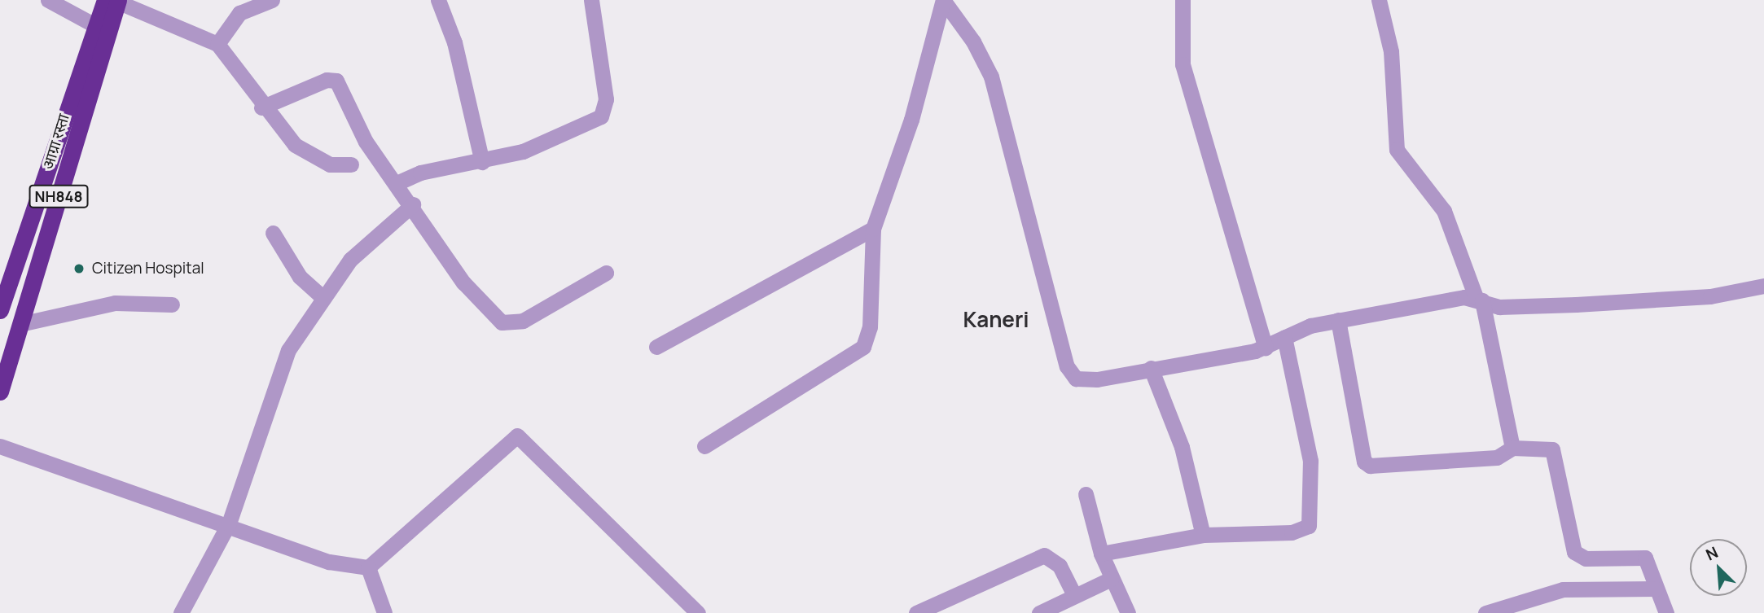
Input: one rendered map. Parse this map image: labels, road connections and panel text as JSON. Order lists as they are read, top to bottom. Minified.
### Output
{"streets":{"highway":["आग्रा रस्ता","NH848"]},"crossings":[["आग्रा रस्ता","NH848"]],"districts":["Kaneri"],"places":["Citizen Hospital"],"north":"top left"}
